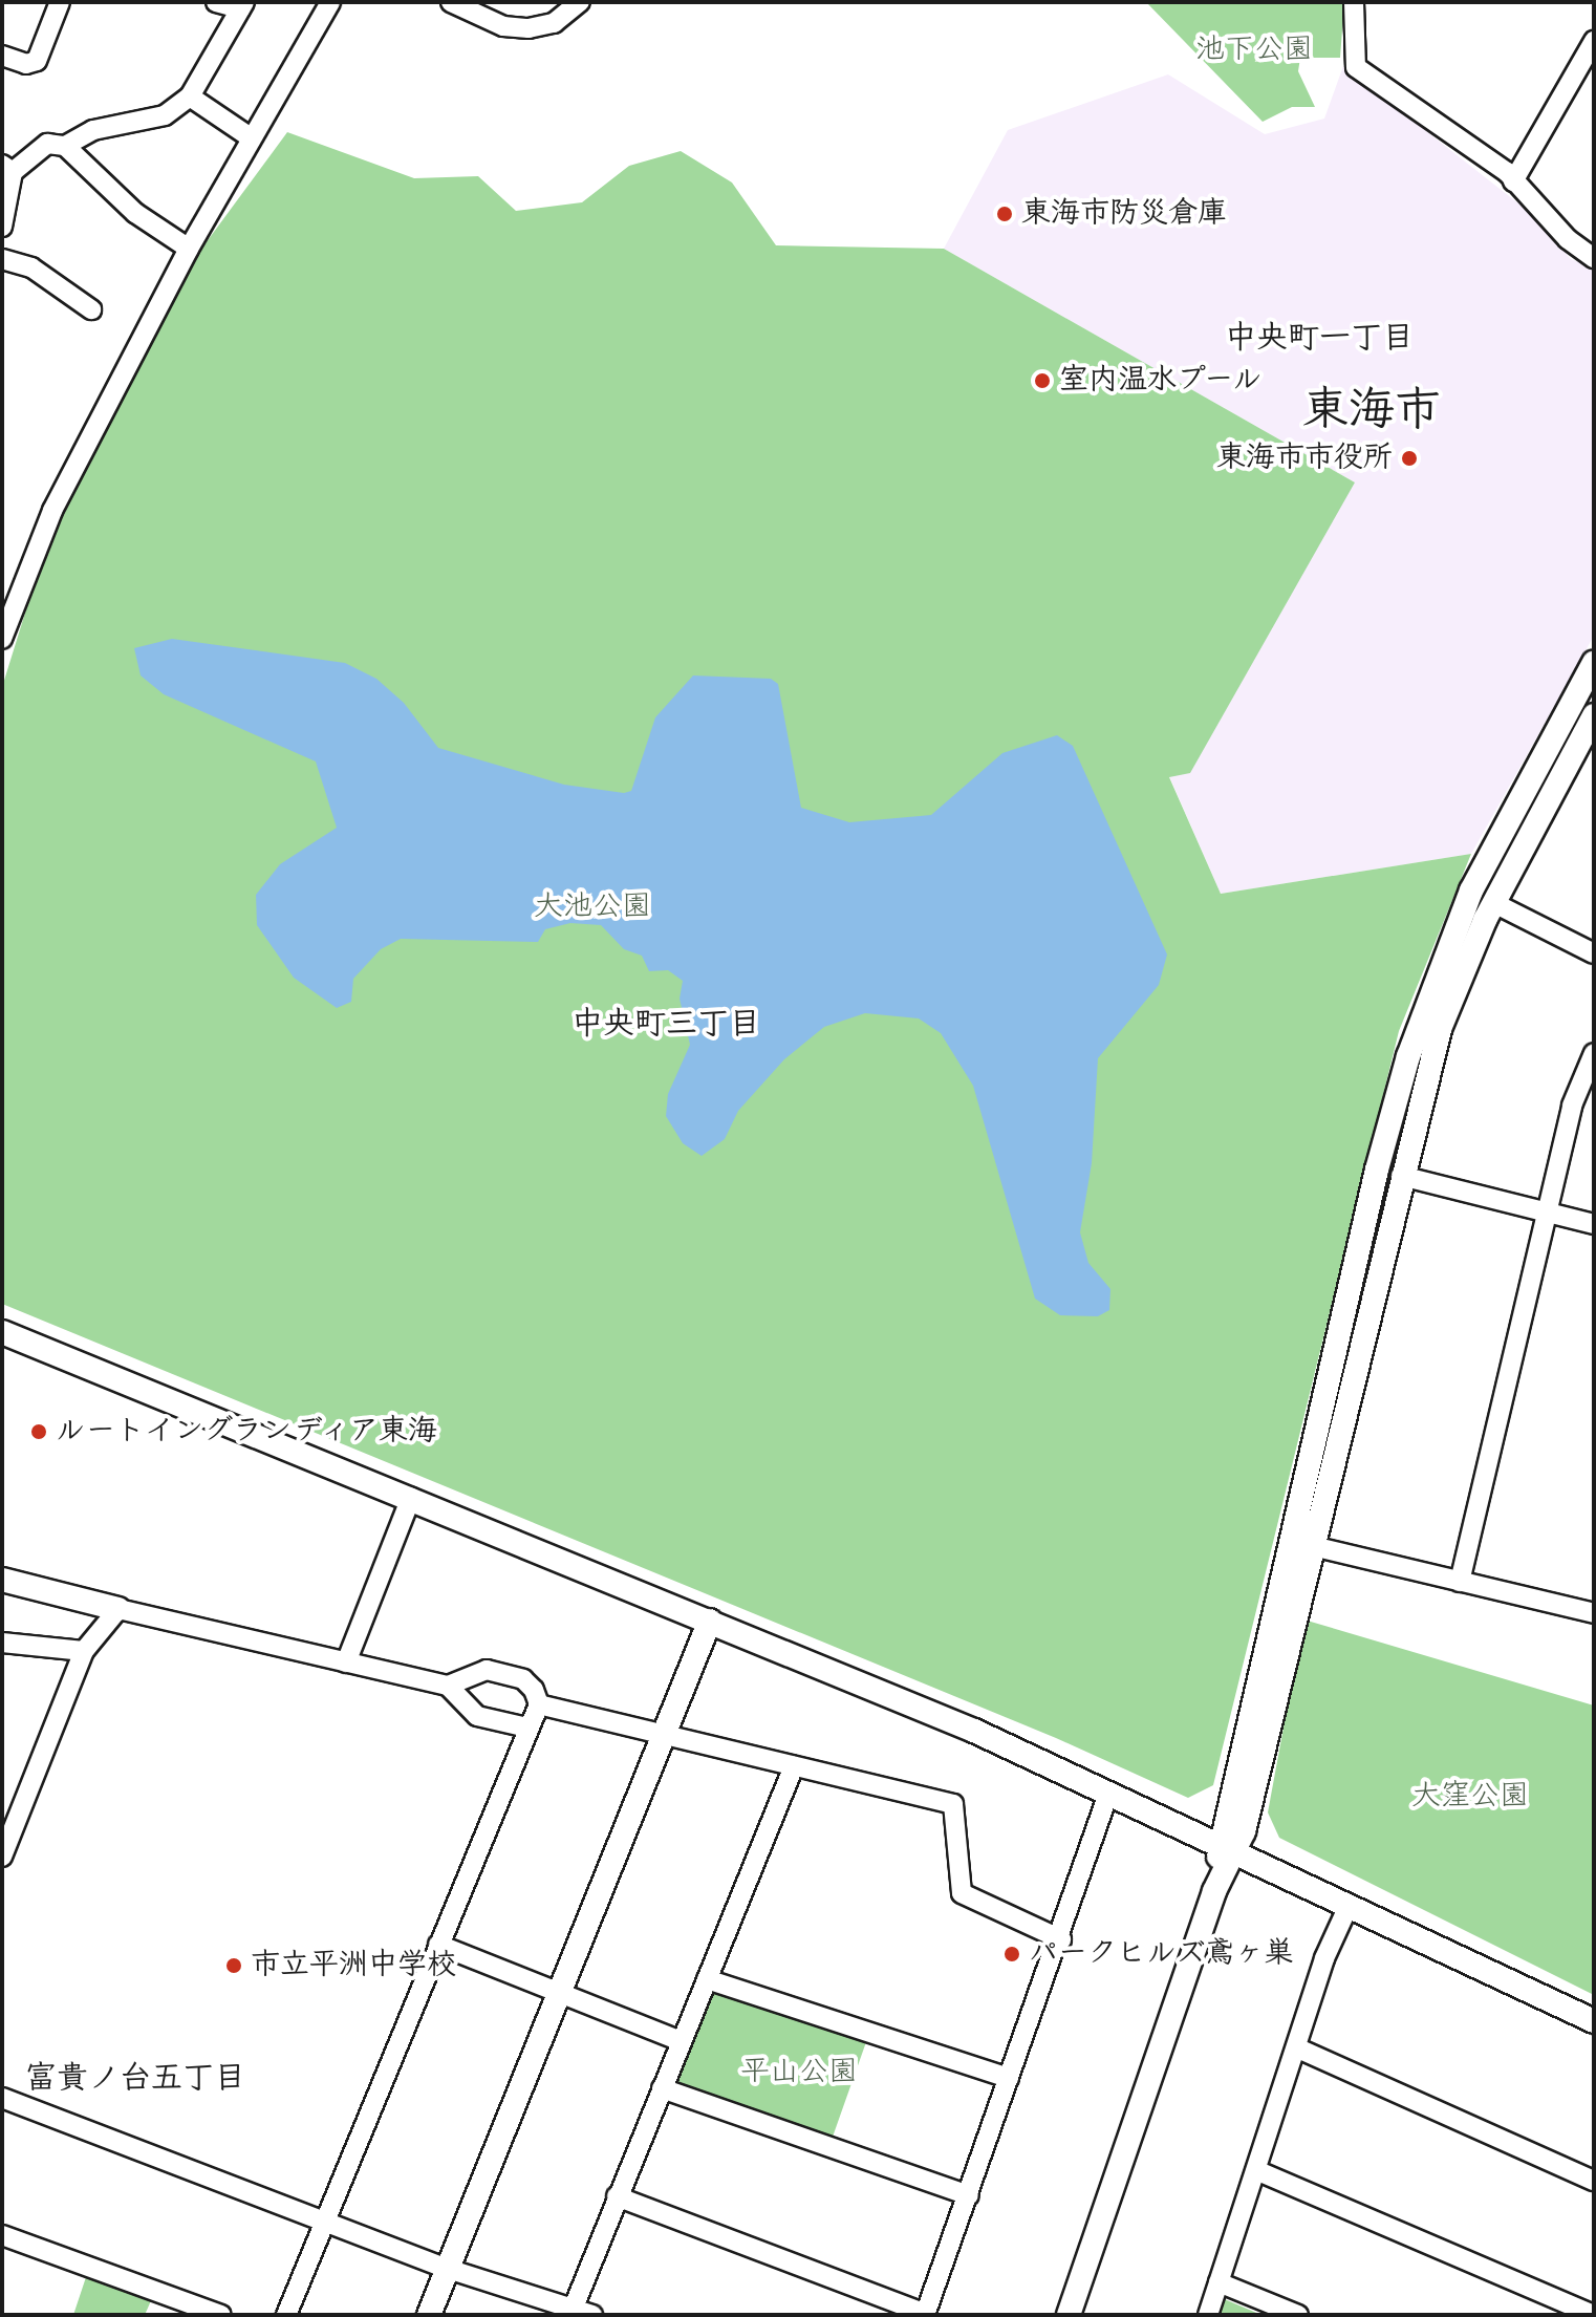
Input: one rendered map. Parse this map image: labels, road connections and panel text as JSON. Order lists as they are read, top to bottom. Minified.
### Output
{"districts":["中央町一丁目","東海市","中央町三丁目","富貴ノ台五丁目"],"parks":["池下公園","大池公園","大窪公園","平山公園"],"places":["東海市防災倉庫","室内温水プール","東海市市役所","ルートイングランディア東海","パークヒルズ鳶ヶ巣","市立平洲中学校"]}
